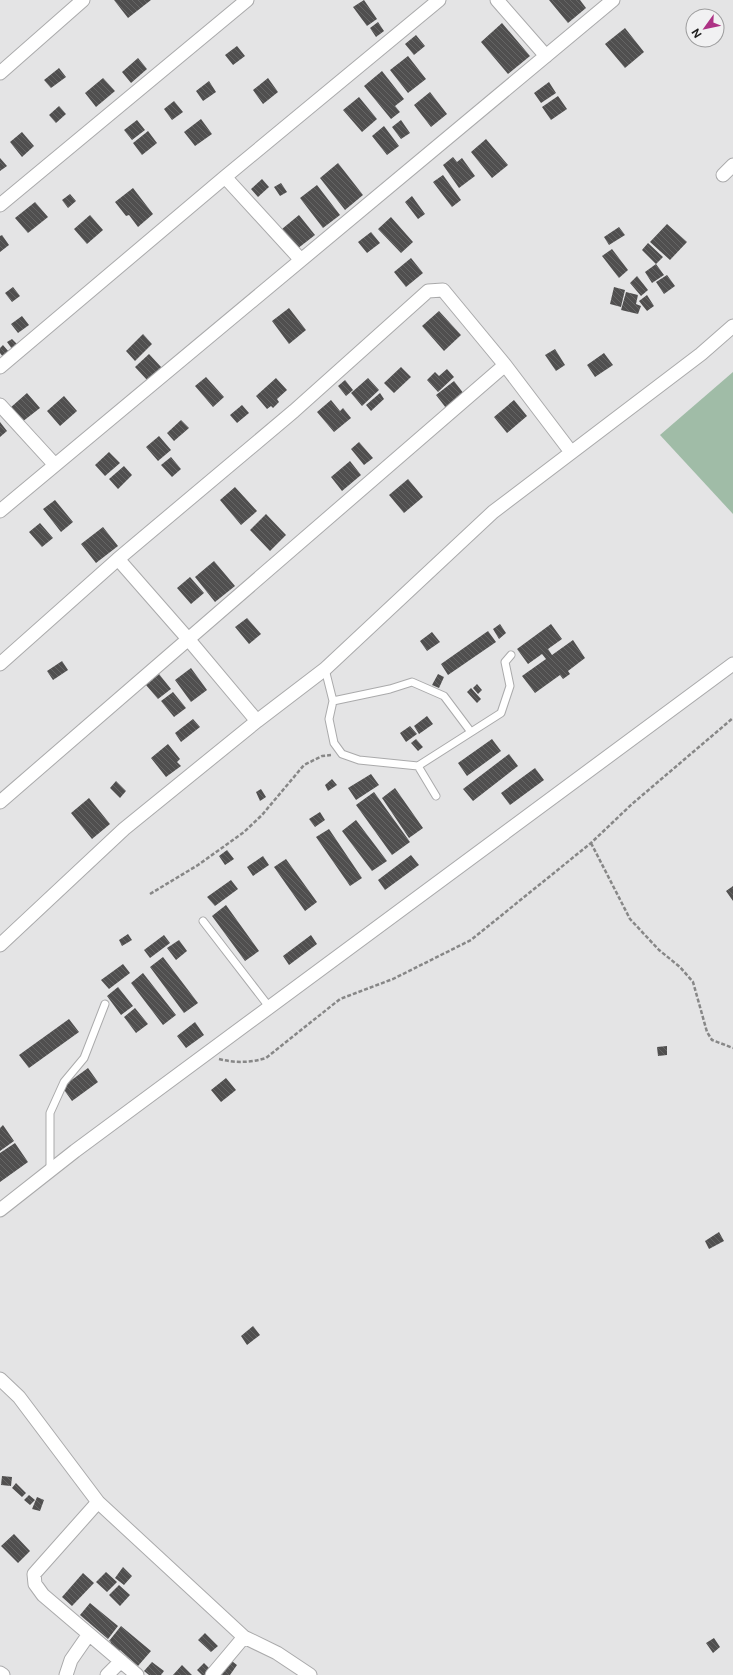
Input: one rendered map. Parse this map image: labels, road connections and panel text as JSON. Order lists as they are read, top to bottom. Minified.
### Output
{"north":"bottom left"}
